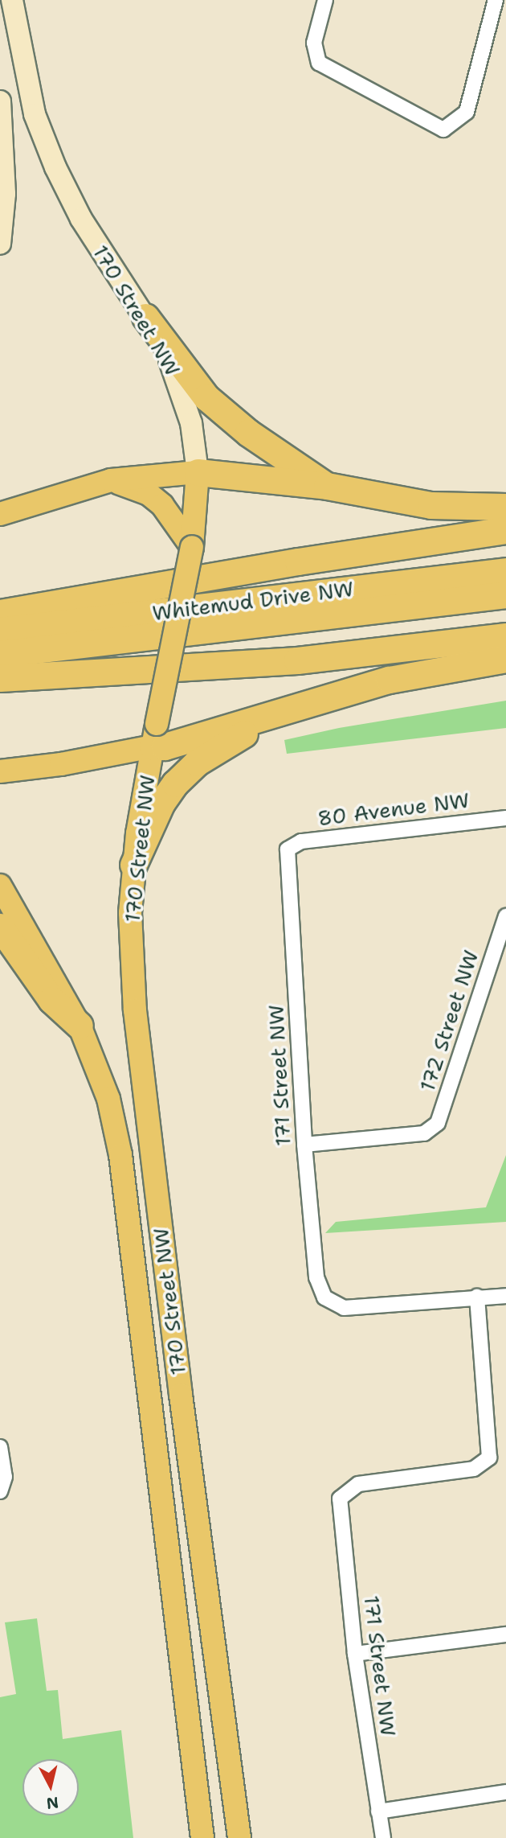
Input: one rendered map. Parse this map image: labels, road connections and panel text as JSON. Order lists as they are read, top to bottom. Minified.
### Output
{"streets":{"highway":["Whitemud Drive NW"],"main road":["170 Street NW"],"street":["80 Avenue NW","172 Street NW","171 Street NW"]},"crossings":[["80 Avenue NW","171 Street NW"],["172 Street NW","171 Street NW"]],"north":"bottom"}
